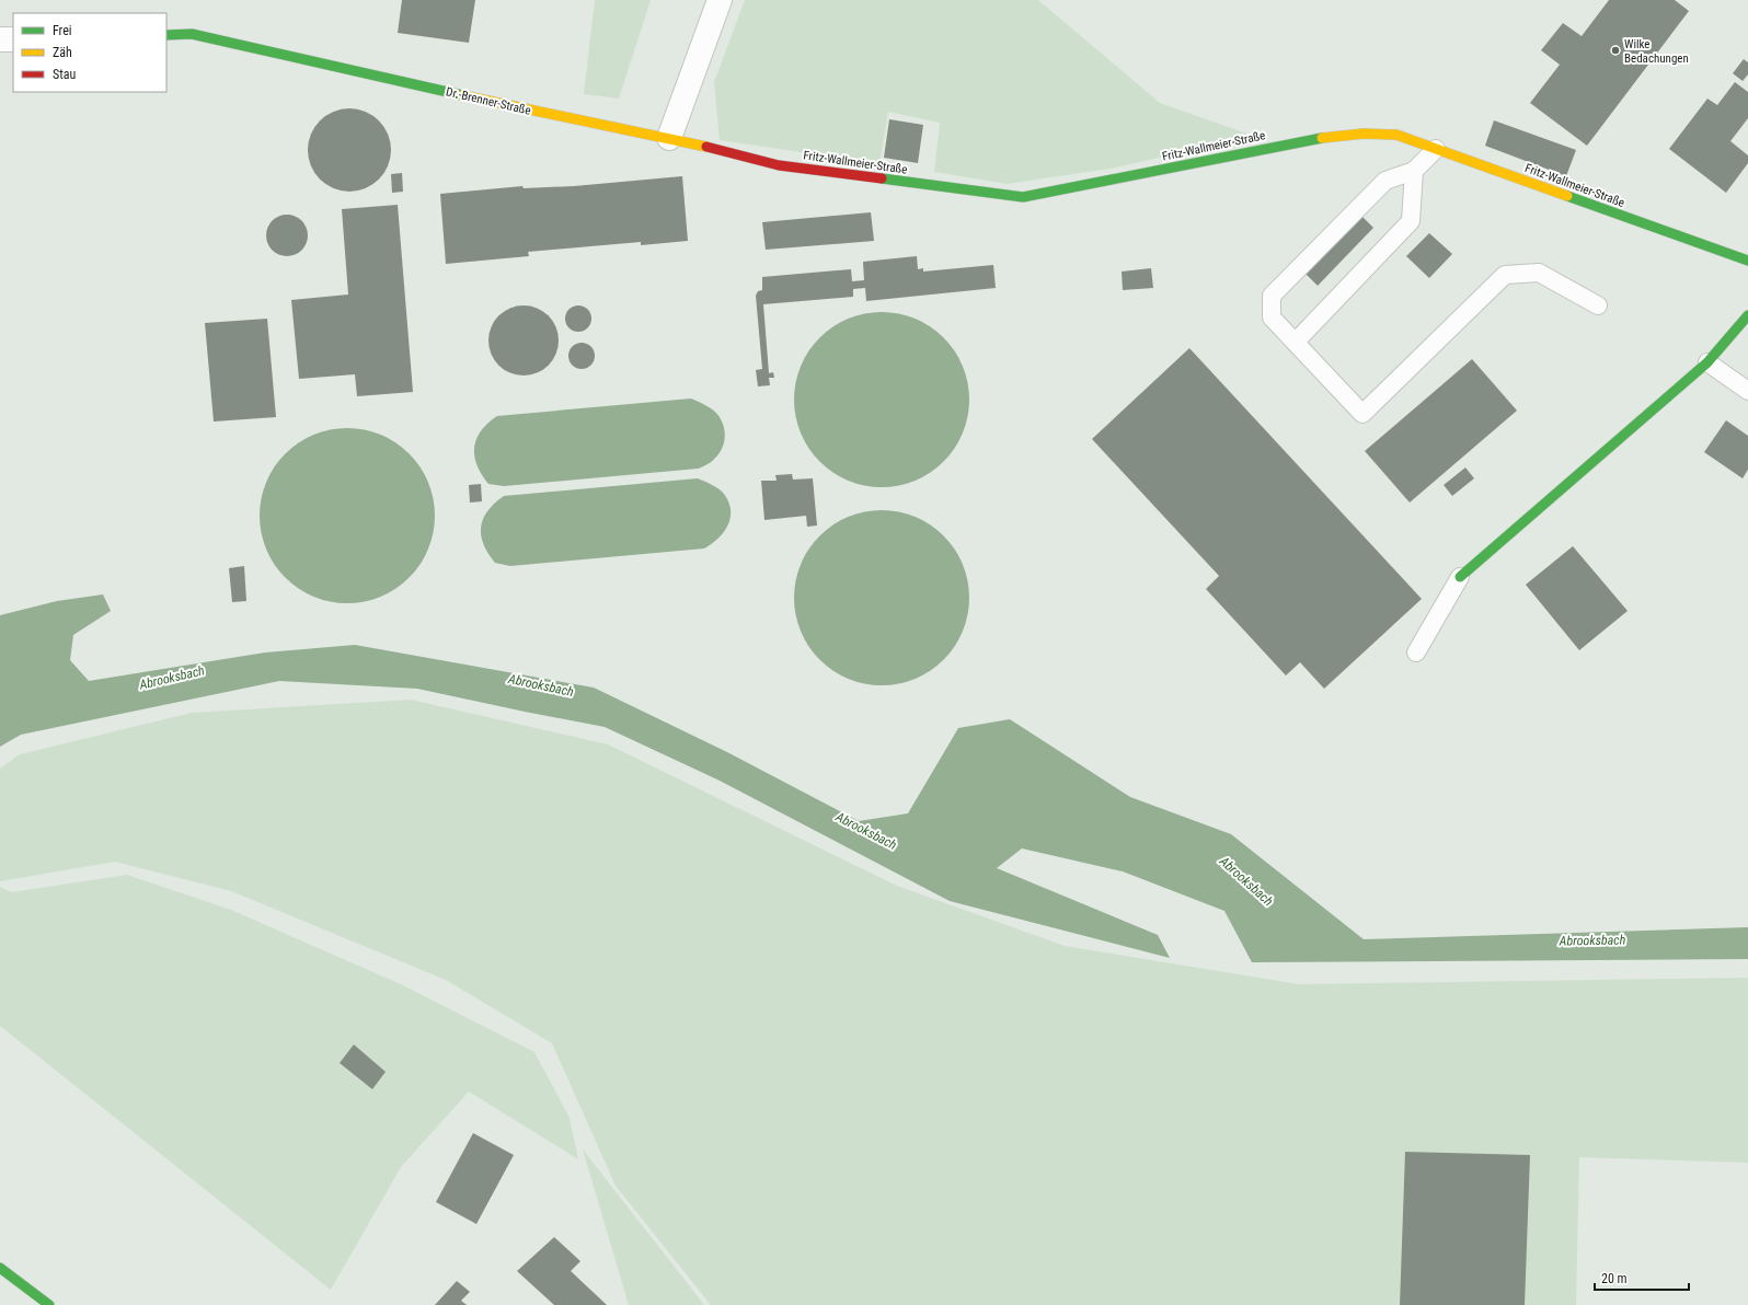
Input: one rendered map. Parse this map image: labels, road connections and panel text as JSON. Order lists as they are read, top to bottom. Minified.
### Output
{"streets":{"street":["Dr.-Brenner-Straße","Fritz-Wallmeier-Straße"]},"crossings":[["Dr.-Brenner-Straße","Fritz-Wallmeier-Straße"]],"water":["Abrooksbach"],"places":["Wilke Bedachungen"],"legend":["Frei","Zäh","Stau"],"scale_bar":"20 m"}
